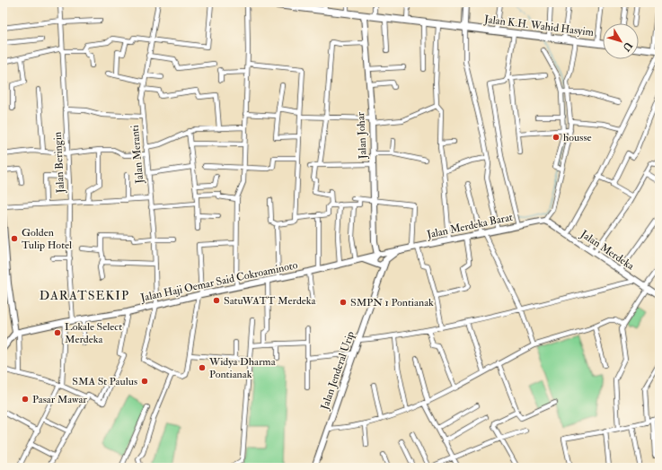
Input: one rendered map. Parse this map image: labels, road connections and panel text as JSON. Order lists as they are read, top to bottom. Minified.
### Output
{"streets":{"main road":["Jalan K.H. Wahid Hasyim"],"street":["Jalan Johar","Jalan Meranti","Jalan Beringin","Jalan Merdeka Barat","Jalan Merdeka","Jalan Haji Oemar Said Cokroaminoto","Jalan Jenderal Urip"]},"crossings":[["Jalan K.H. Wahid Hasyim","Jalan Johar"],["Jalan Johar","Jalan Merdeka Barat"],["Jalan Johar","Jalan Haji Oemar Said Cokroaminoto"],["Jalan Meranti","Jalan Haji Oemar Said Cokroaminoto"],["Jalan Beringin","Jalan Haji Oemar Said Cokroaminoto"],["Jalan Merdeka Barat","Jalan Merdeka"],["Jalan Merdeka Barat","Jalan Haji Oemar Said Cokroaminoto"]],"districts":["DARATSEKIP"],"places":["housse","Golden Tulip Hotel","SatuWATT Merdeka","SMPN 1 Pontianak","Lokale Select Merdeka","Widya Dharma Pontianak","SMA St Paulus","Pasar Mawar"],"north":"bottom right"}
